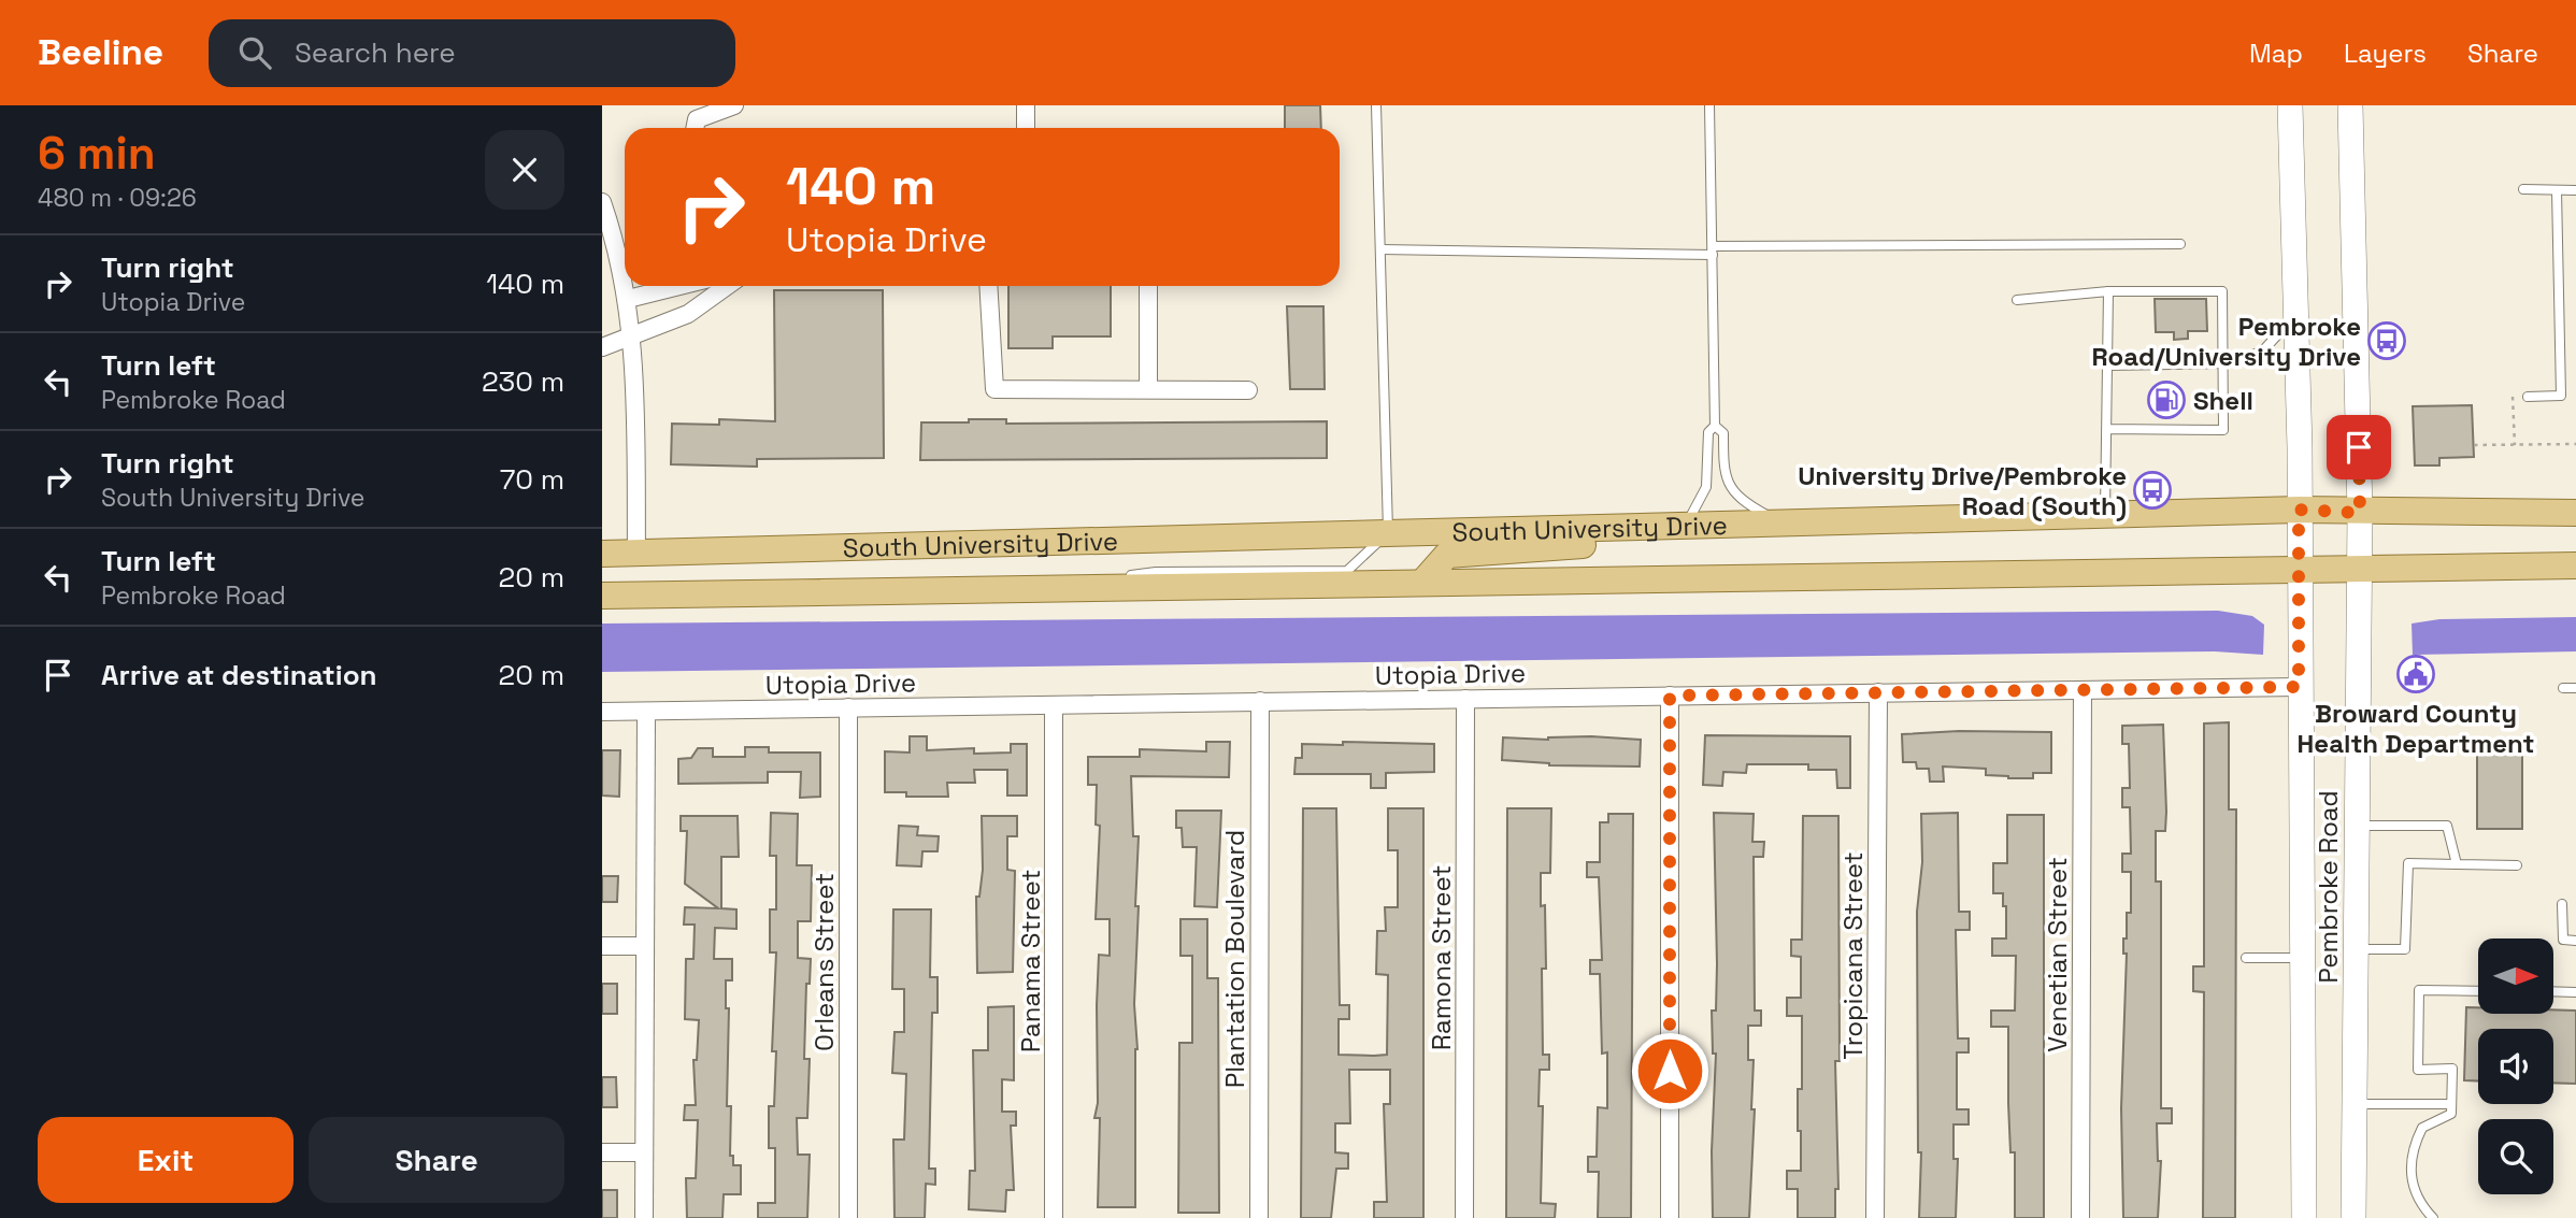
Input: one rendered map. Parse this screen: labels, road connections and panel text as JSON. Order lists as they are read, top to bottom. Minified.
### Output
{"streets":{"main road":["South University Drive","Pembroke Road"],"street":["Utopia Drive","Venetian Street","Tropicana Street","Ramona Street","Plantation Boulevard","Panama Street","Orleans Street"]},"crossings":[["South University Drive","Pembroke Road"],["Utopia Drive","Pembroke Road"],["Utopia Drive","Venetian Street"],["Utopia Drive","Tropicana Street"],["Utopia Drive","Ramona Street"],["Utopia Drive","Plantation Boulevard"],["Utopia Drive","Panama Street"],["Utopia Drive","Orleans Street"]],"places":{"bus stop":["Pembroke Road/University Drive","University Drive/Pembroke Road (South)"],"fuel station":["Shell"],"public building":["Broward County Health Department"]},"north":"right","page":{"header":"Beeline","search":"Search here","nav":["Map","Layers","Share"],"heading":["6 min","480 m · 09:26"],"turn":["140 m","Utopia Drive"],"list":[{"name":"Turn right","note":"Utopia Drive","value":"140 m"},{"name":"Turn left","note":"Pembroke Road","value":"230 m"},{"name":"Turn right","note":"South University Drive","value":"70 m"},{"name":"Turn left","note":"Pembroke Road","value":"20 m"},{"name":"Arrive at destination","value":"20 m"}],"buttons":["Exit","Share"]}}
